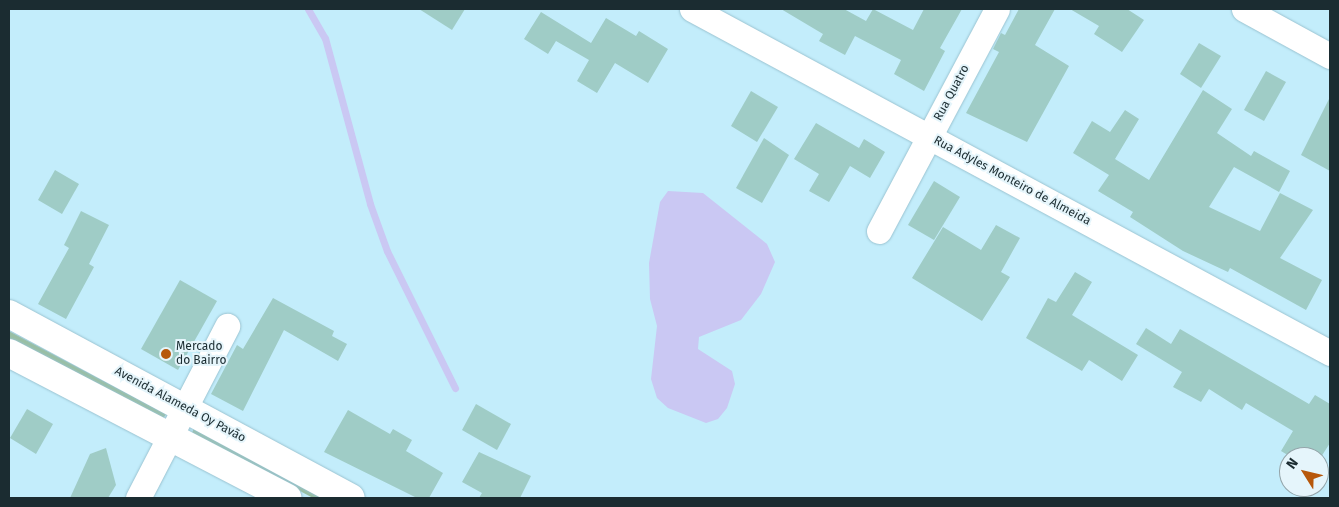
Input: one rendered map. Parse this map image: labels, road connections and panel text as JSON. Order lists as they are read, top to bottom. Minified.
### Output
{"streets":{"street":["Rua Quatro","Rua Adyles Monteiro de Almeida","Avenida Alameda Oy Pavão"]},"crossings":[["Rua Quatro","Rua Adyles Monteiro de Almeida"]],"places":["Mercado do Bairro"],"north":"top left"}
